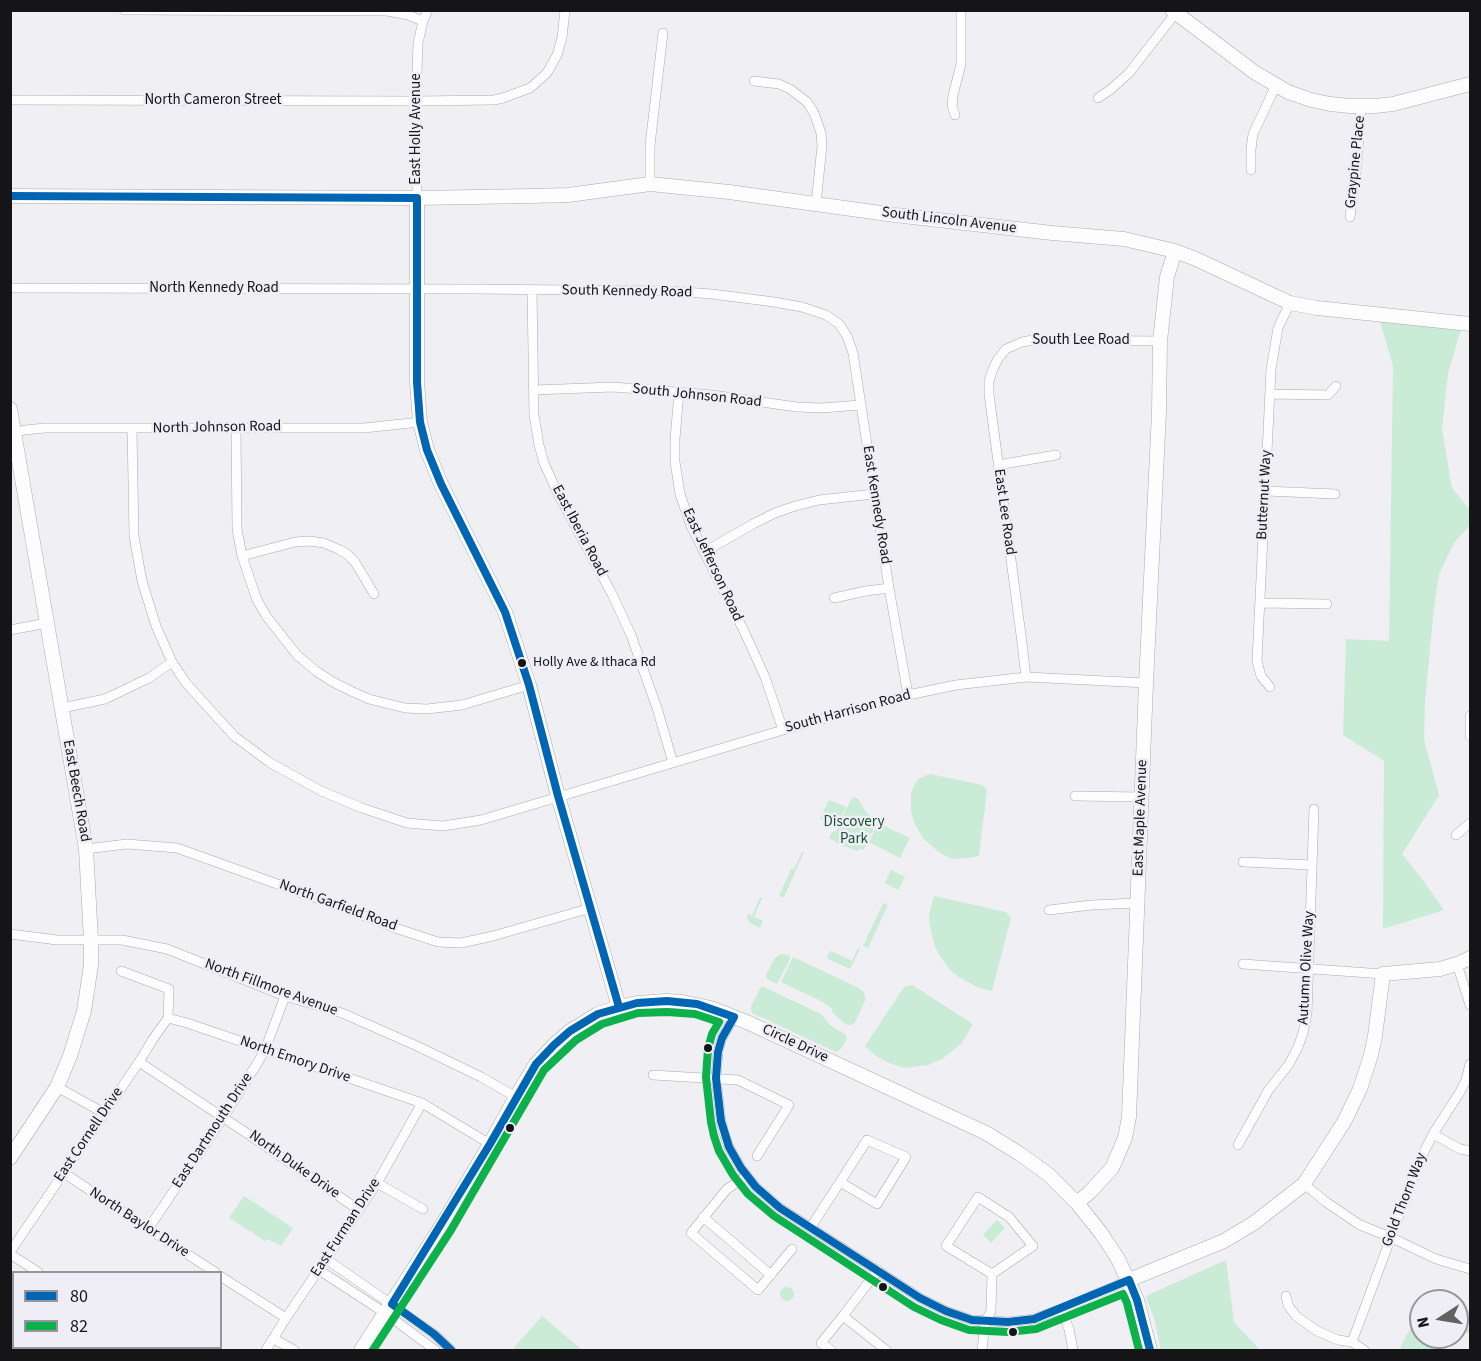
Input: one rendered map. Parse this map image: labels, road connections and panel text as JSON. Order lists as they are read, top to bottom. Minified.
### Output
{"streets":{"street":["North Cameron Street","East Holly Avenue","Graypine Place","South Lincoln Avenue","North Kennedy Road","South Kennedy Road","South Lee Road","South Johnson Road","North Johnson Road","Butternut Way","East Kennedy Road","East Lee Road","East Iberia Road","East Jefferson Road","South Harrison Road","East Beech Road","East Maple Avenue","North Garfield Road","Autumn Olive Way","North Fillmore Avenue","Circle Drive","North Emory Drive","East Dartmouth Drive","East Cornell Drive","North Duke Drive","Gold Thorn Way","North Baylor Drive","East Furman Drive"]},"crossings":[["North Cameron Street","East Holly Avenue"],["East Holly Avenue","South Lincoln Avenue"],["East Holly Avenue","North Kennedy Road"],["East Holly Avenue","South Kennedy Road"],["East Holly Avenue","North Johnson Road"],["East Holly Avenue","South Harrison Road"],["East Holly Avenue","North Garfield Road"],["East Holly Avenue","Circle Drive"],["South Lincoln Avenue","Butternut Way"],["South Lincoln Avenue","East Maple Avenue"],["North Kennedy Road","South Kennedy Road"],["South Kennedy Road","East Kennedy Road"],["South Kennedy Road","East Iberia Road"],["South Lee Road","East Lee Road"],["South Lee Road","East Maple Avenue"],["South Johnson Road","East Kennedy Road"],["South Johnson Road","East Iberia Road"],["South Johnson Road","East Jefferson Road"],["North Johnson Road","South Harrison Road"],["North Johnson Road","East Beech Road"],["East Kennedy Road","South Harrison Road"],["East Lee Road","South Harrison Road"],["East Iberia Road","South Harrison Road"],["East Jefferson Road","South Harrison Road"],["South Harrison Road","East Maple Avenue"],["East Beech Road","North Garfield Road"],["East Beech Road","North Fillmore Avenue"],["East Maple Avenue","Circle Drive"],["North Fillmore Avenue","Circle Drive"],["North Fillmore Avenue","East Dartmouth Drive"],["North Emory Drive","East Dartmouth Drive"],["North Emory Drive","East Cornell Drive"],["North Emory Drive","East Furman Drive"],["East Dartmouth Drive","North Duke Drive"],["East Dartmouth Drive","North Baylor Drive"],["East Cornell Drive","North Duke Drive"],["East Cornell Drive","North Baylor Drive"],["North Duke Drive","East Furman Drive"]],"parks":["Discovery Park"],"places":["Holly Ave & Ithaca Rd"],"lines":["transit line 80","transit line 82"],"legend":["80","82"],"north":"left"}
